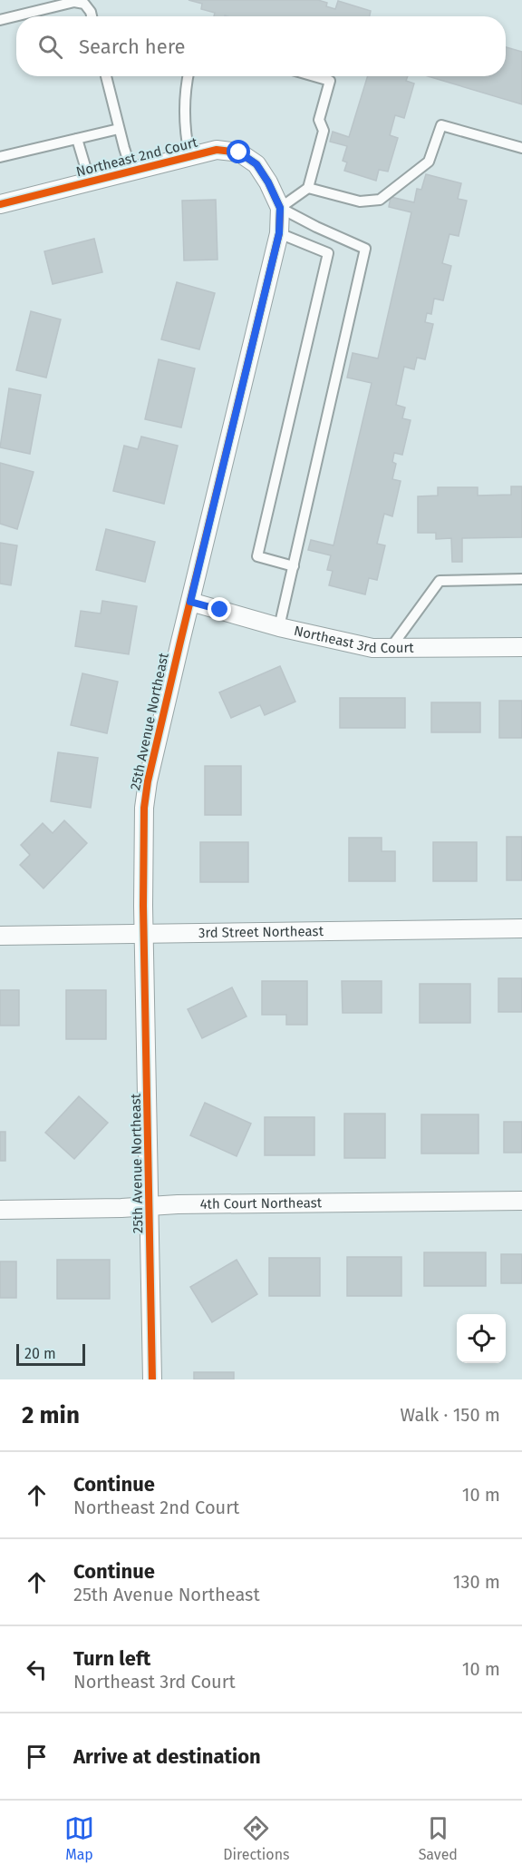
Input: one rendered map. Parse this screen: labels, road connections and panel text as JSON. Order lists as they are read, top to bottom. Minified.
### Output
{"streets":{"street":["Northeast 2nd Court","Northeast 3rd Court","25th Avenue Northeast","3rd Street Northeast","4th Court Northeast"]},"crossings":[["Northeast 2nd Court","25th Avenue Northeast"],["Northeast 3rd Court","25th Avenue Northeast"],["25th Avenue Northeast","3rd Street Northeast"],["25th Avenue Northeast","4th Court Northeast"]],"scale_bar":"20 m","page":{"search":"Search here","scale":"20 m","heading":["2 min","Walk · 150 m"],"list":[["Continue","Northeast 2nd Court","10 m"],["Continue","25th Avenue Northeast","130 m"],["Turn left","Northeast 3rd Court","10 m"],"Arrive at destination"],"nav":["Map","Directions","Saved"]}}
